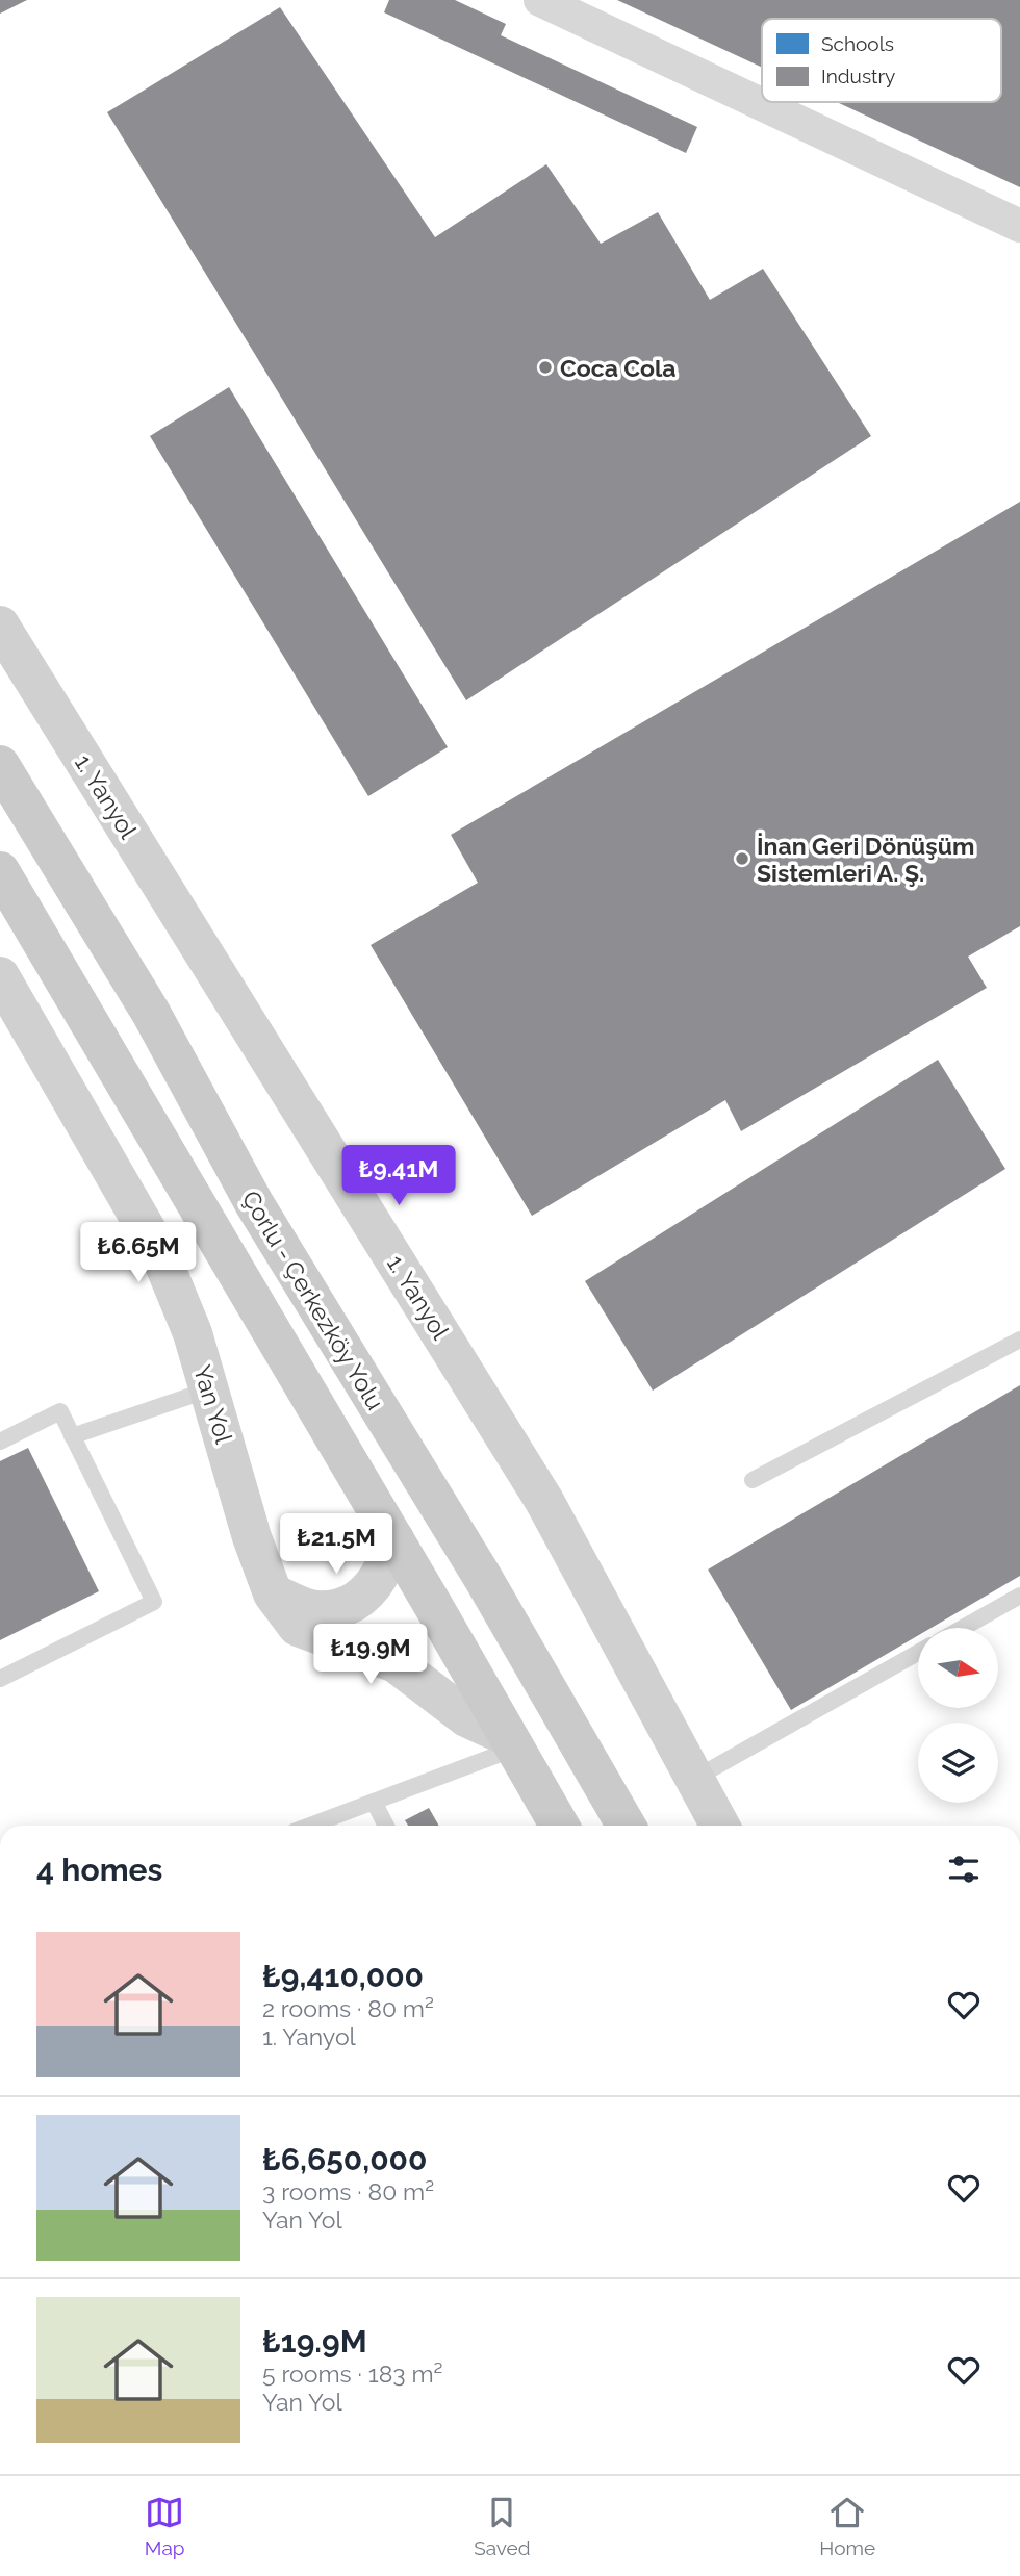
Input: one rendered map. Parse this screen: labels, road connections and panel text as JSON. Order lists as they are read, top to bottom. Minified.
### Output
{"streets":{"main road":["1. Yanyol","Çorlu - Çerkezköy Yolu","Yan Yol"]},"places":["Coca Cola","İnan Geri Dönüşüm Sistemleri A. Ş."],"legend":["Schools","Industry"],"north":"right","page":{"price":["₺9.41M","₺6.65M","₺21.5M","₺19.9M"],"heading":"4 homes","list":[{"name":"₺9,410,000","note":"2 rooms · 80 m² · 1. Yanyol"},{"name":"₺6,650,000","note":"3 rooms · 80 m² · Yan Yol"},{"name":"₺19.9M","note":"5 rooms · 183 m² · Yan Yol"}],"tabs":["Map","Saved","Home"]}}
